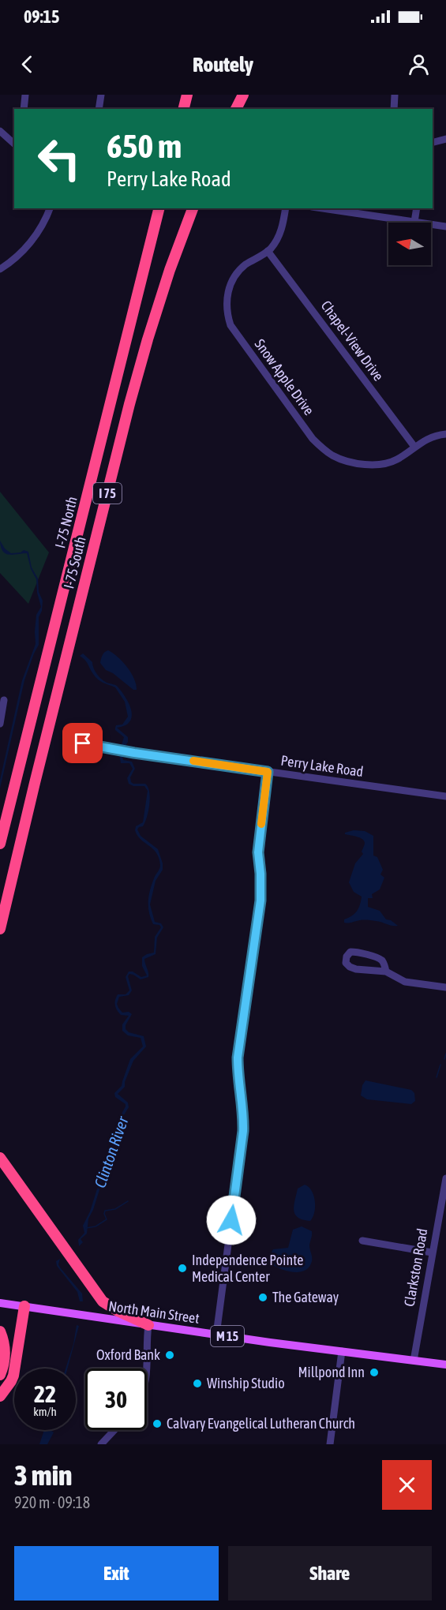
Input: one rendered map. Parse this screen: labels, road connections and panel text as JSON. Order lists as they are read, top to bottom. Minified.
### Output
{"streets":{"highway":["I 75","I-75 North","I-75 South"],"main road":["North Main Street","M 15"],"street":["Chapel-View Drive","Snow Apple Drive","Perry Lake Road","Clarkston Road"]},"crossings":[["Chapel-View Drive","Snow Apple Drive"],["Clarkston Road","North Main Street"]],"water":["Clinton River"],"places":["Independence Pointe Medical Center","The Gateway","Oxford Bank","Millpond Inn","Winship Studio","Calvary Evangelical Lutheran Church"],"north":"left","page":{"status":"09:15","header":"Routely","turn":["650 m","Perry Lake Road"],"speed":"22 km/h","limit":"30","heading":["3 min","920 m · 09:18"],"buttons":["Exit","Share"]}}
